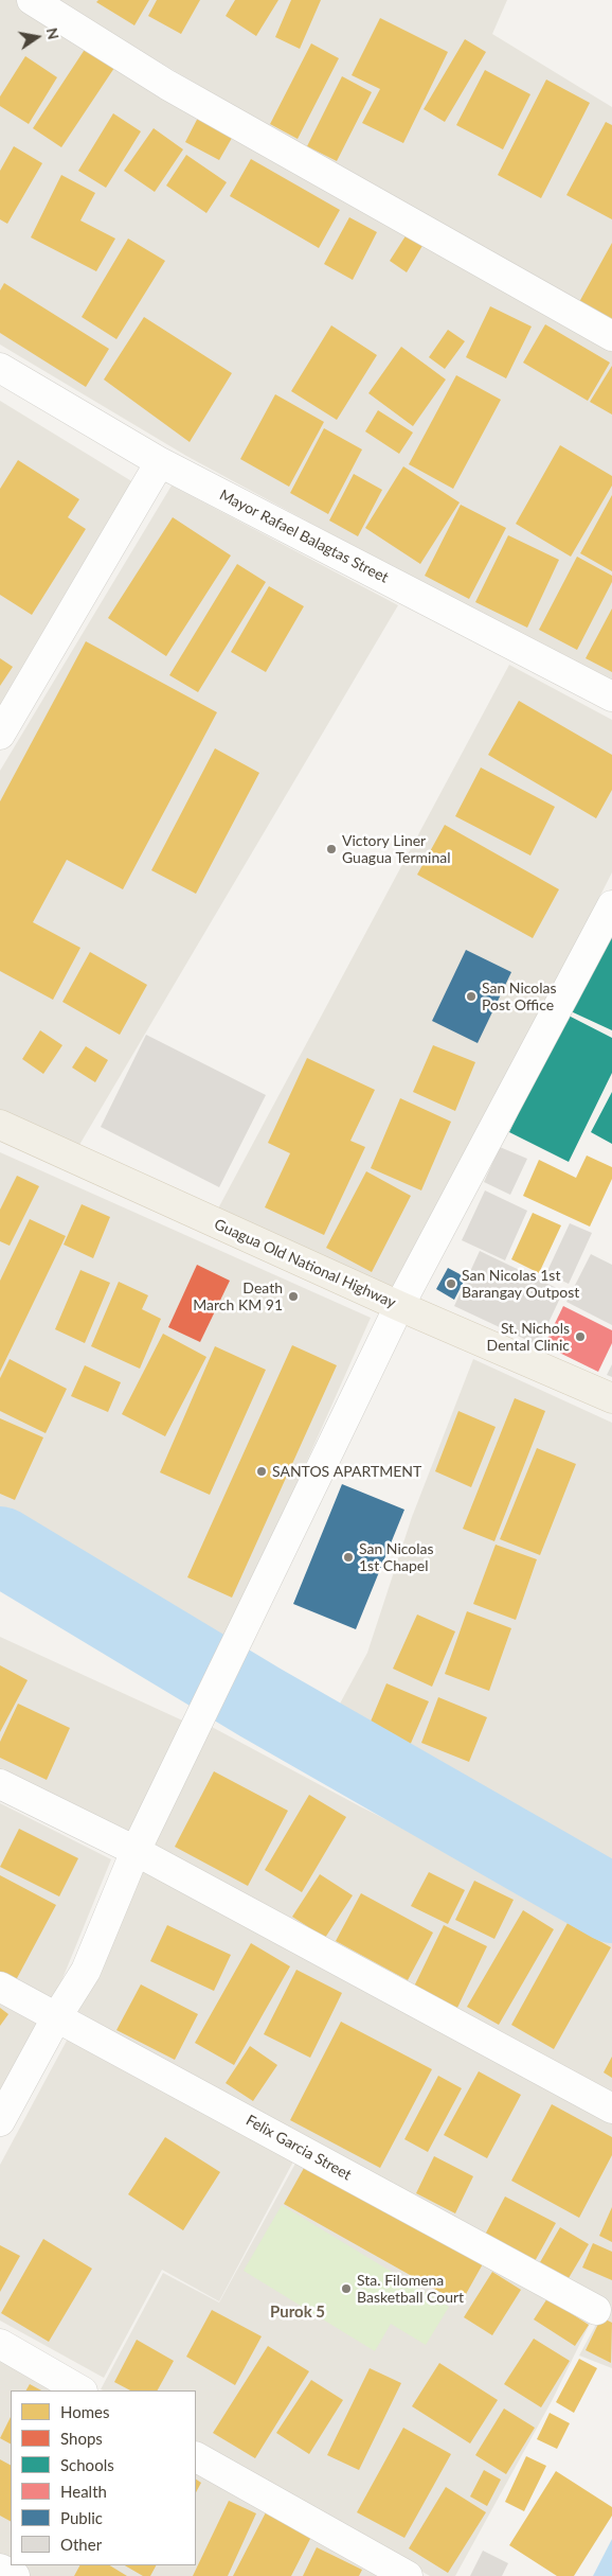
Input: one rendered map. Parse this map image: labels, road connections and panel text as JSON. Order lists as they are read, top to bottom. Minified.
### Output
{"streets":{"main road":["Guagua Old National Highway"],"street":["Mayor Rafael Balagtas Street","Felix Garcia Street"]},"districts":["Purok 5"],"places":["Victory Liner Guagua Terminal","San Nicolas Post Office","San Nicolas 1st Barangay Outpost","Death March KM 91","St. Nichols Dental Clinic","SANTOS APARTMENT","San Nicolas 1st Chapel","Sta. Filomena Basketball Court"],"legend":["Homes","Shops","Schools","Health","Public","Other"],"north":"right"}
